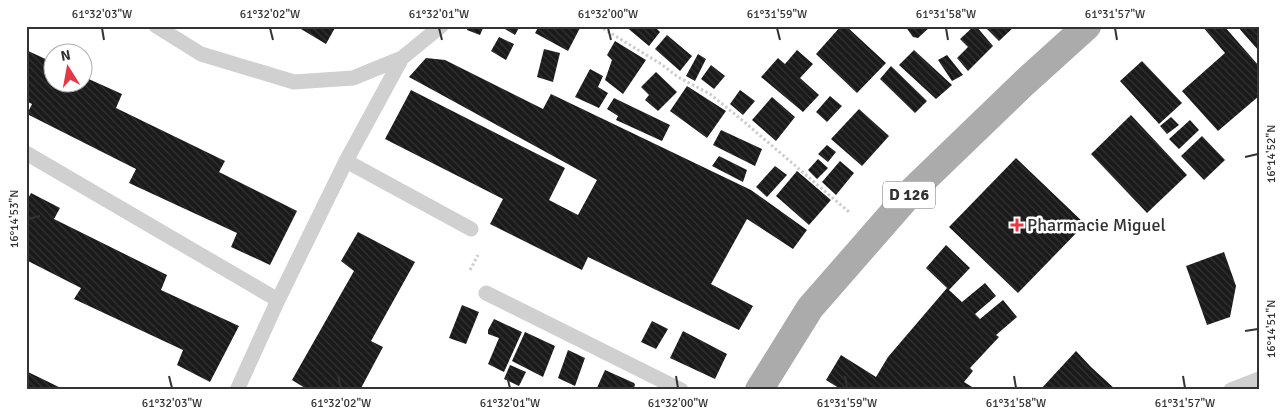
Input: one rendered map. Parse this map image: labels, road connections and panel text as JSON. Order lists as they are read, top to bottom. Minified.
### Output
{"streets":{"main road":["D 126"]},"places":{"health":["Pharmacie Miguel"]},"north":"top","coordinates":["61°32'03\"W","61°32'02\"W","61°32'01\"W","61°32'00\"W","61°31'59\"W","61°31'58\"W","61°31'57\"W","16°14'52\"N","16°14'53\"N","16°14'51\"N"]}
